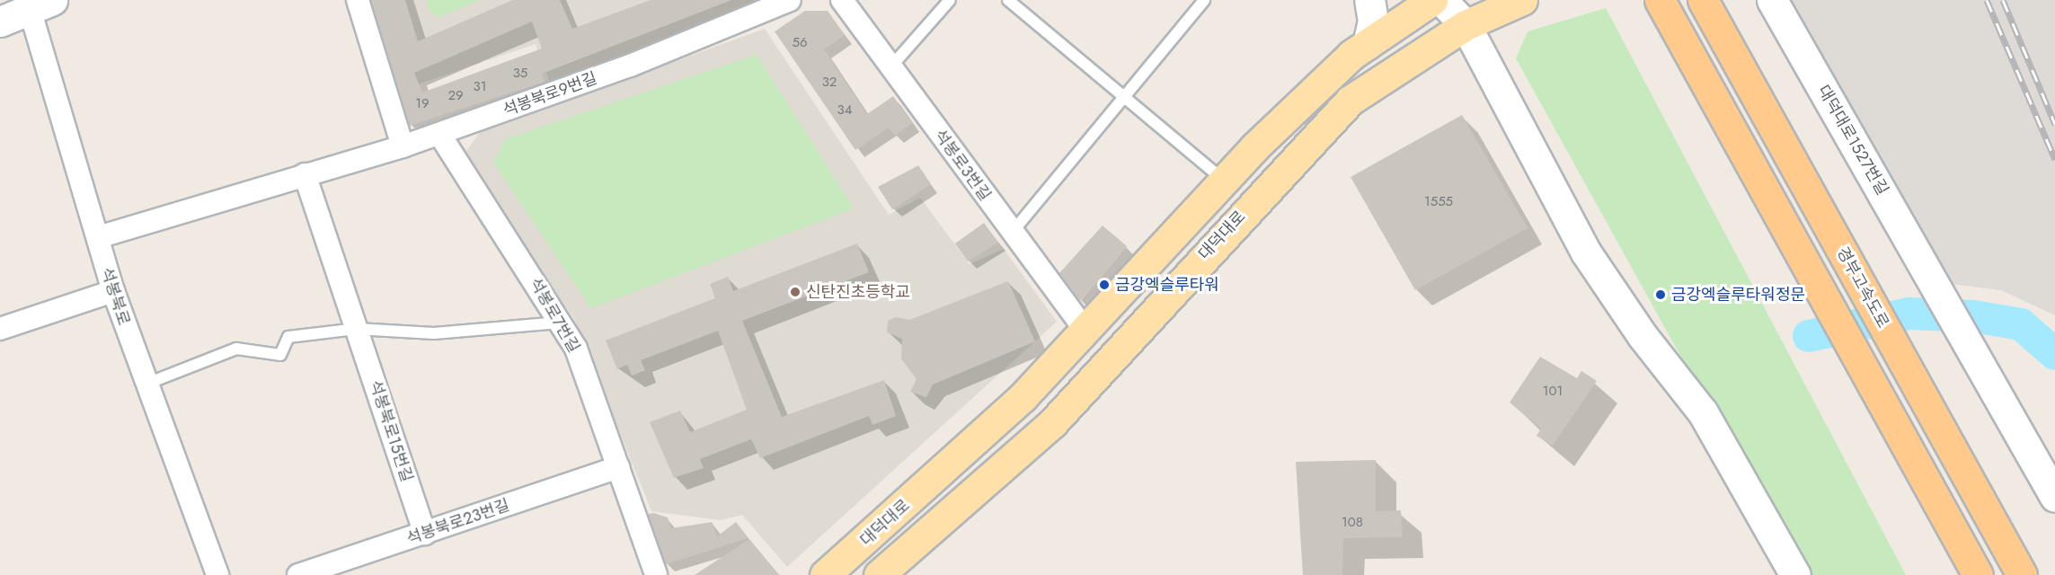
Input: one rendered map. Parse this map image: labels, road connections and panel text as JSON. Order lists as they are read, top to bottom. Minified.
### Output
{"streets":{"highway":["경부고속도로"],"main road":["대덕대로"],"street":["석봉북로9번길","대덕대로1527번길","석봉로3번길","석봉북로","석봉로7번길","석봉북로15번길","석봉북로23번길"]},"crossings":[["석봉북로9번길","석봉북로"],["석봉북로9번길","석봉로7번길"],["석봉로3번길","대덕대로"],["석봉로7번길","석봉북로23번길"],["석봉북로15번길","석봉북로23번길"]],"places":["금강엑슬루타워","신탄진초등학교","금강엑슬루타워정문"],"house_numbers":["56","35","32","31","29","19","34","1555","101","108"]}
